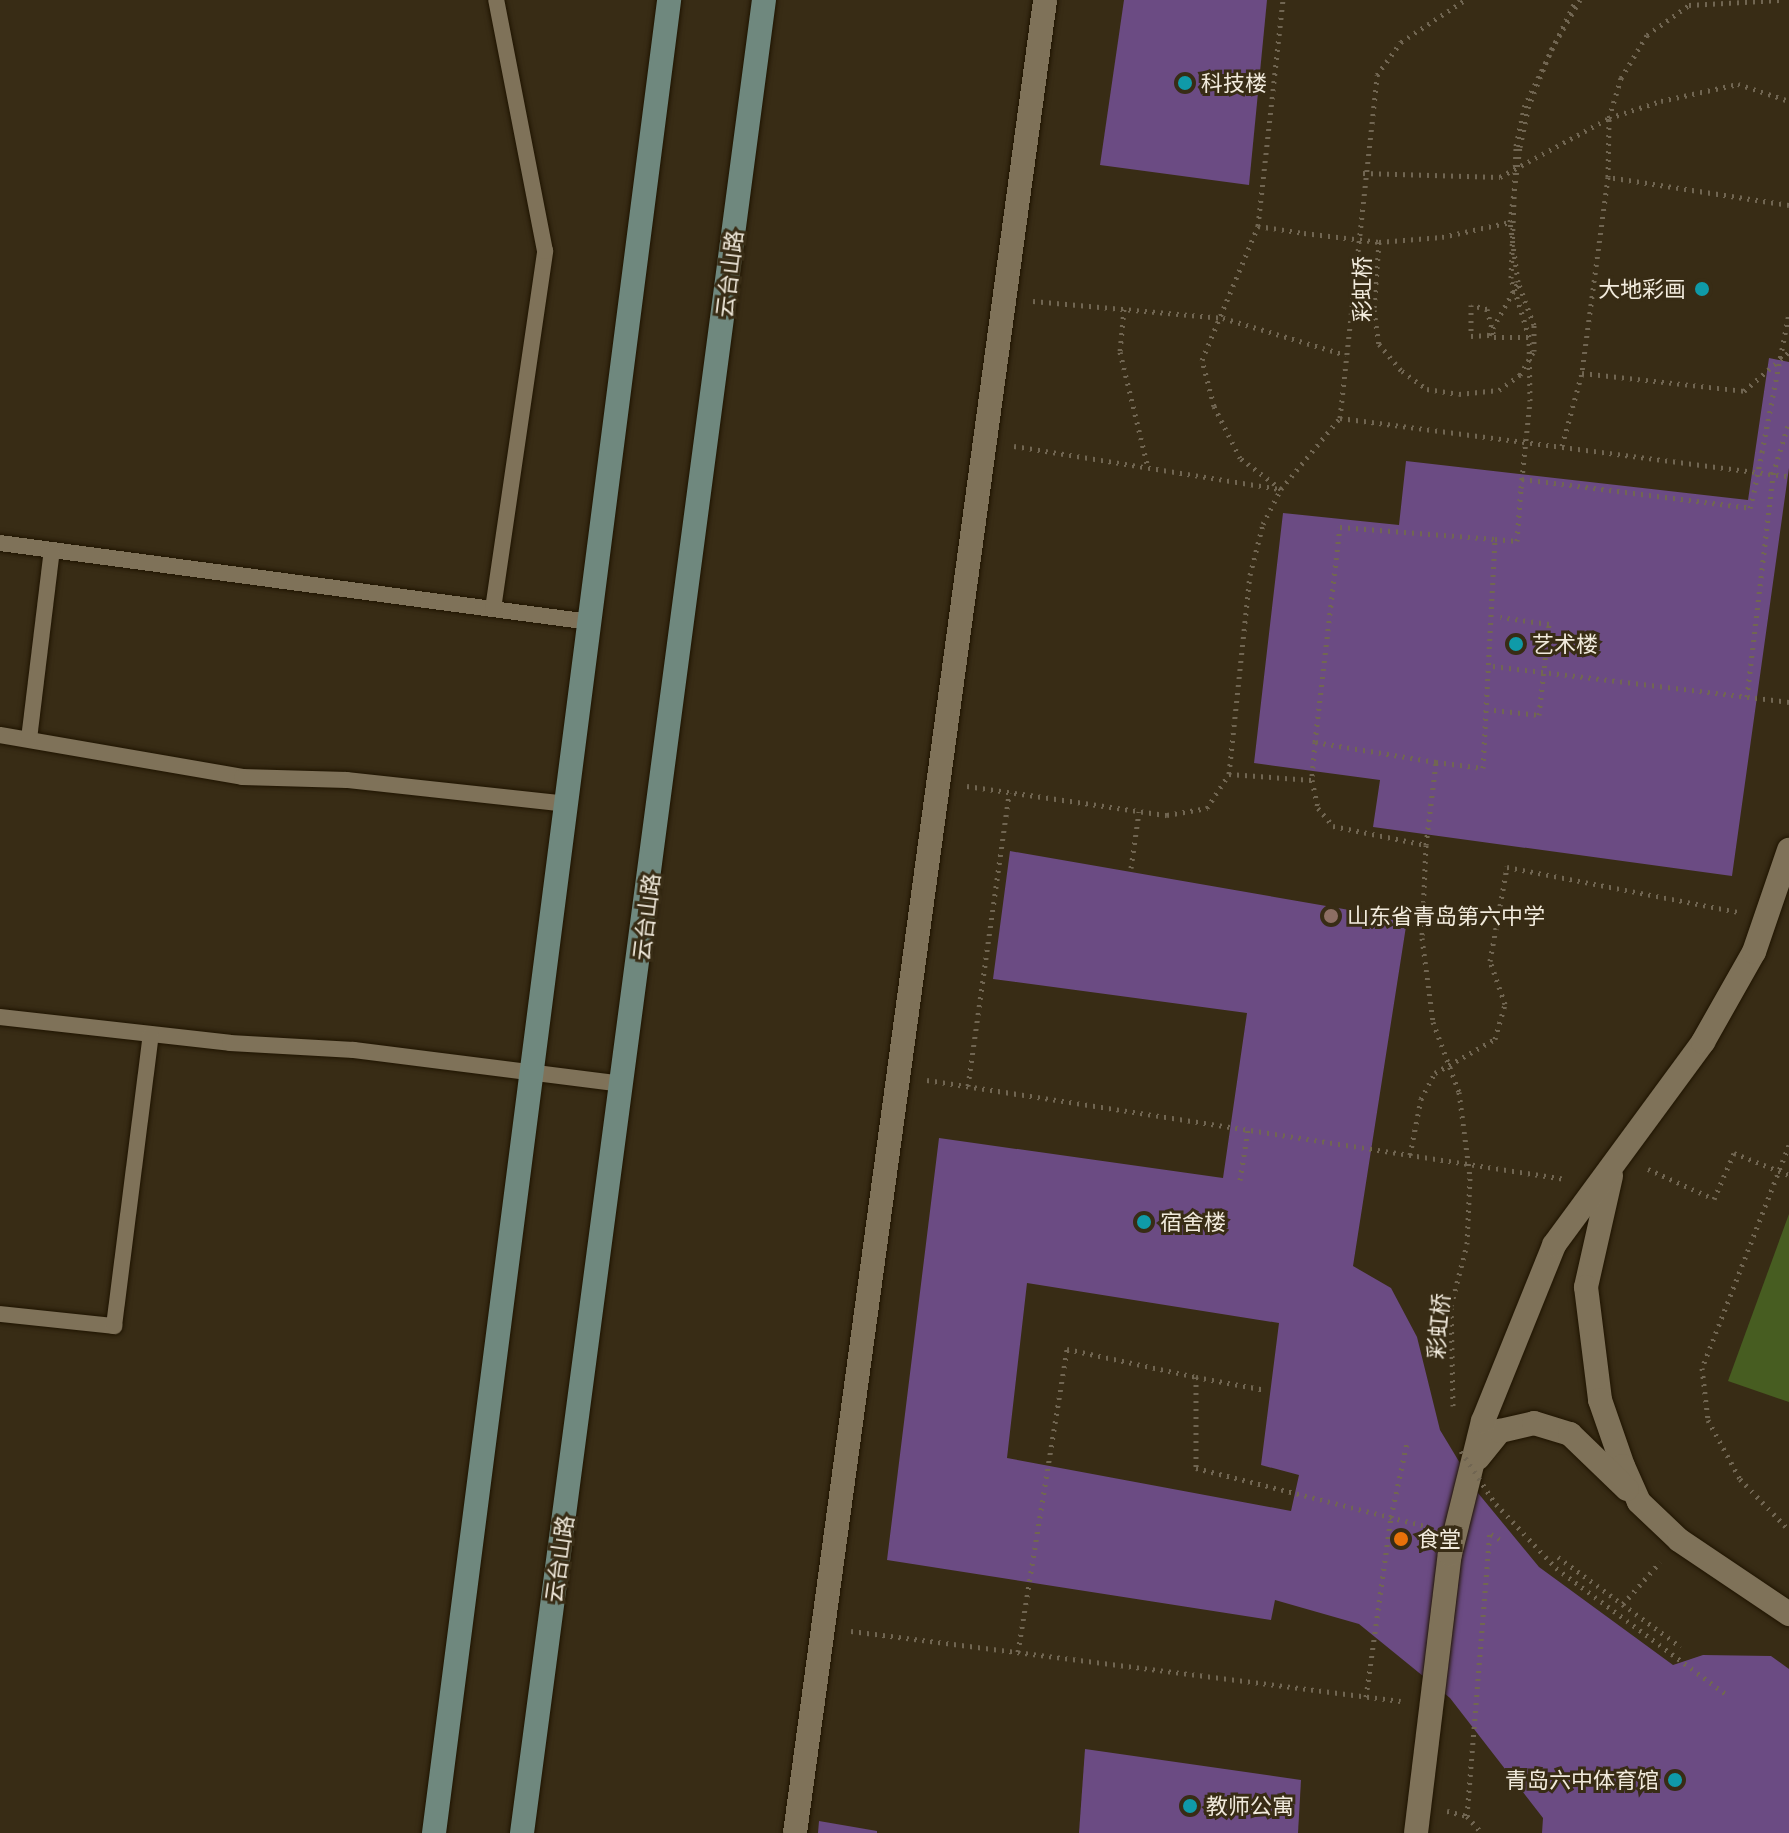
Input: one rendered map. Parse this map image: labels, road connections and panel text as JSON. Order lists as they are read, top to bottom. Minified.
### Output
{"streets":{"main road":["云台山路"],"path":["彩虹桥"]},"places":["科技楼","大地彩画","艺术楼","山东省青岛第六中学","宿舍楼","食堂","青岛六中体育馆","教师公寓"]}
